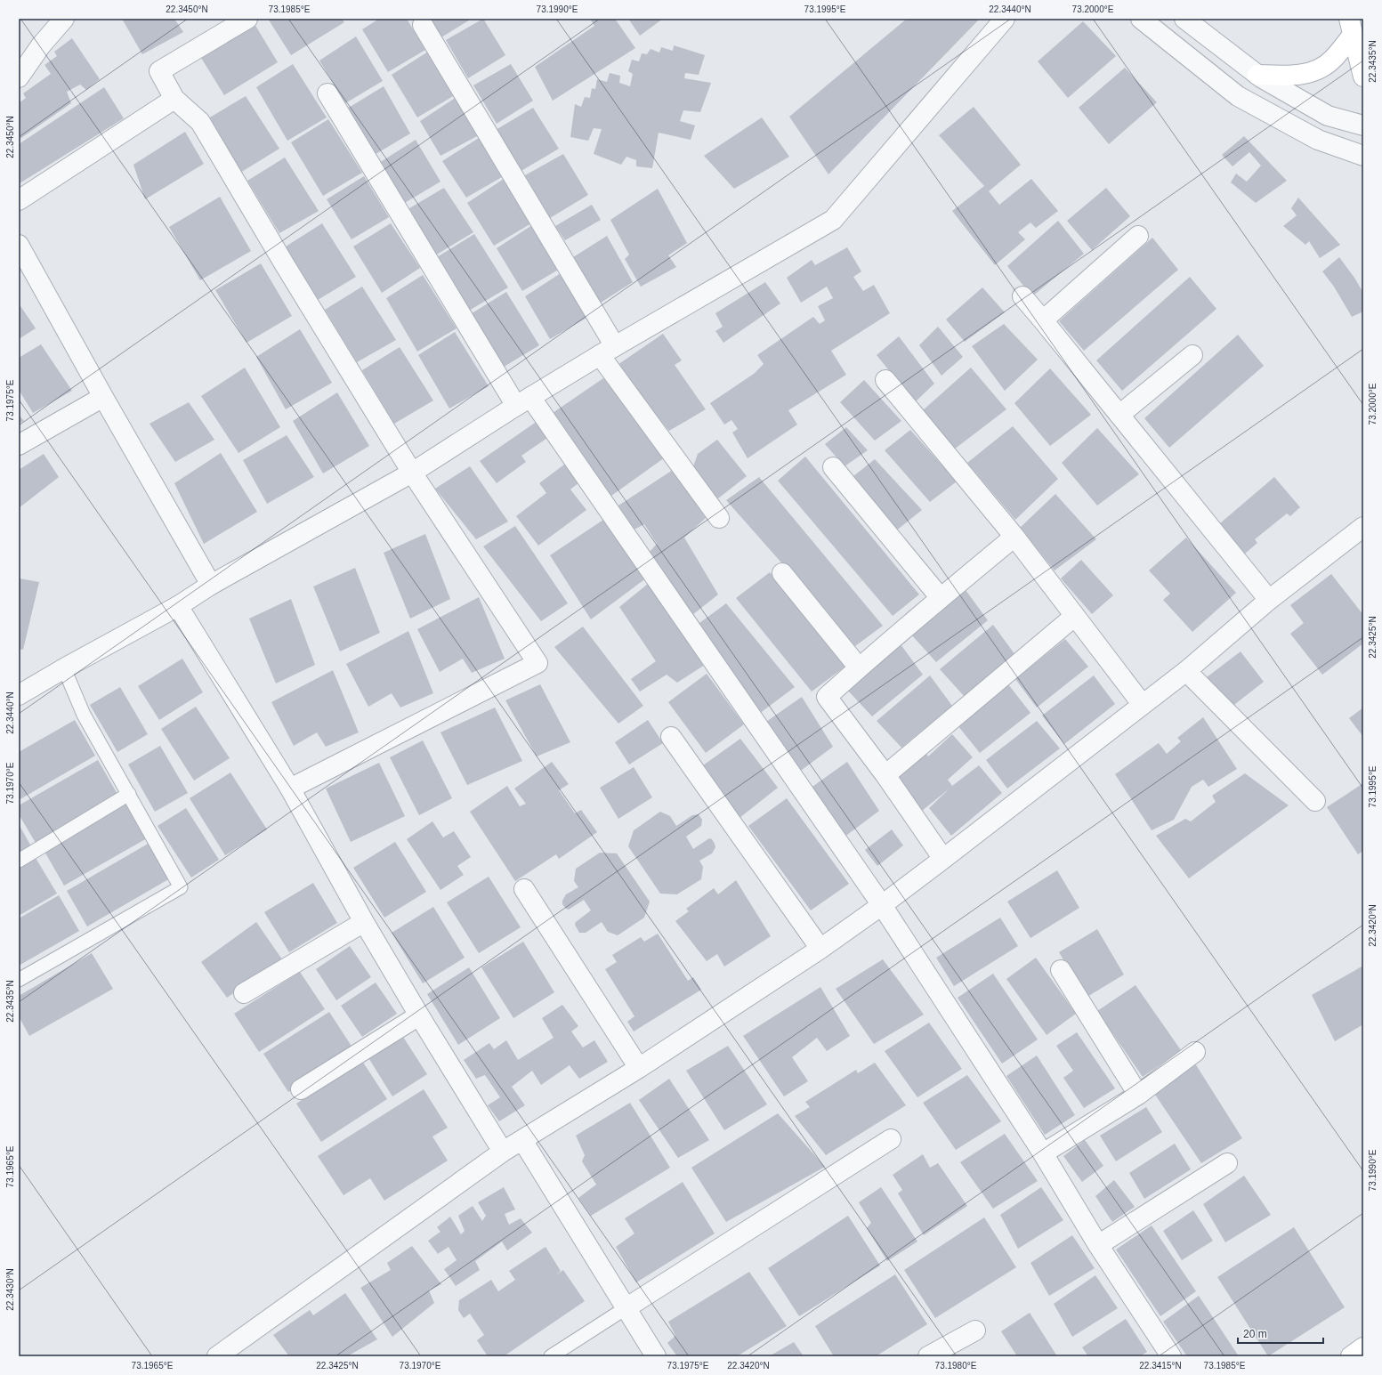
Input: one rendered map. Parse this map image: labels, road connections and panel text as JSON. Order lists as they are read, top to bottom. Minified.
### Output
{"scale_bar":"20 m","coordinates":["22.3450°N","73.1985°E","73.1990°E","73.1995°E","22.3440°N","73.2000°E","22.3435°N","73.1975°E","22.3425°N","73.1970°E","22.3420°N","73.1965°E","22.3430°N","73.1980°E","22.3415°N"]}
